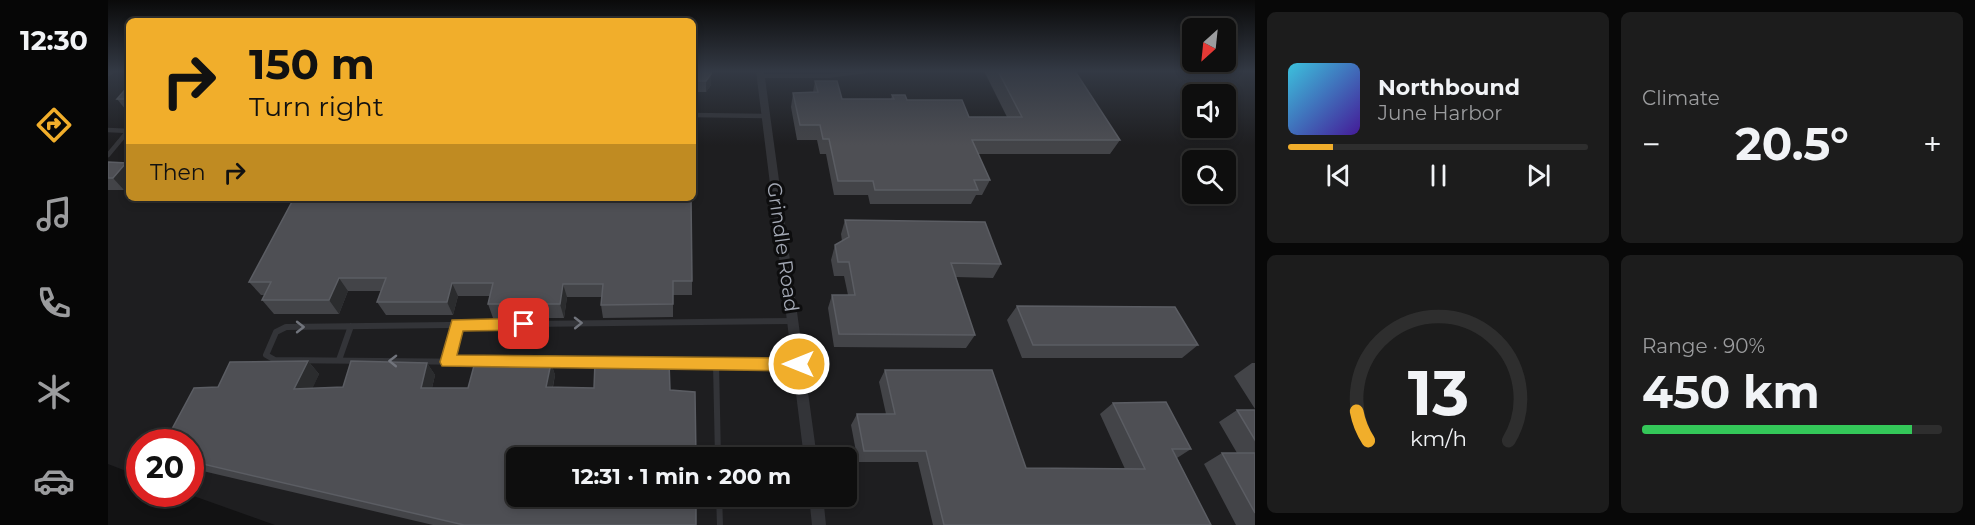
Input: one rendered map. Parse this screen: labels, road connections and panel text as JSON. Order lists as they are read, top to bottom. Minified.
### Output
{"streets":{"street":["Grindle Road"]},"north":"bottom left","page":{"tabs":"12:30","tile":["Climate",["Range · 90%","450 km"]],"turn":["150 m","Turn right"],"song":["Northbound","June Harbor"],"heat":["−","20.5°","+"],"then":"Then","limit":"20","trip":"12:31 · 1 min · 200 m","gauge":["13","km/h"]}}
